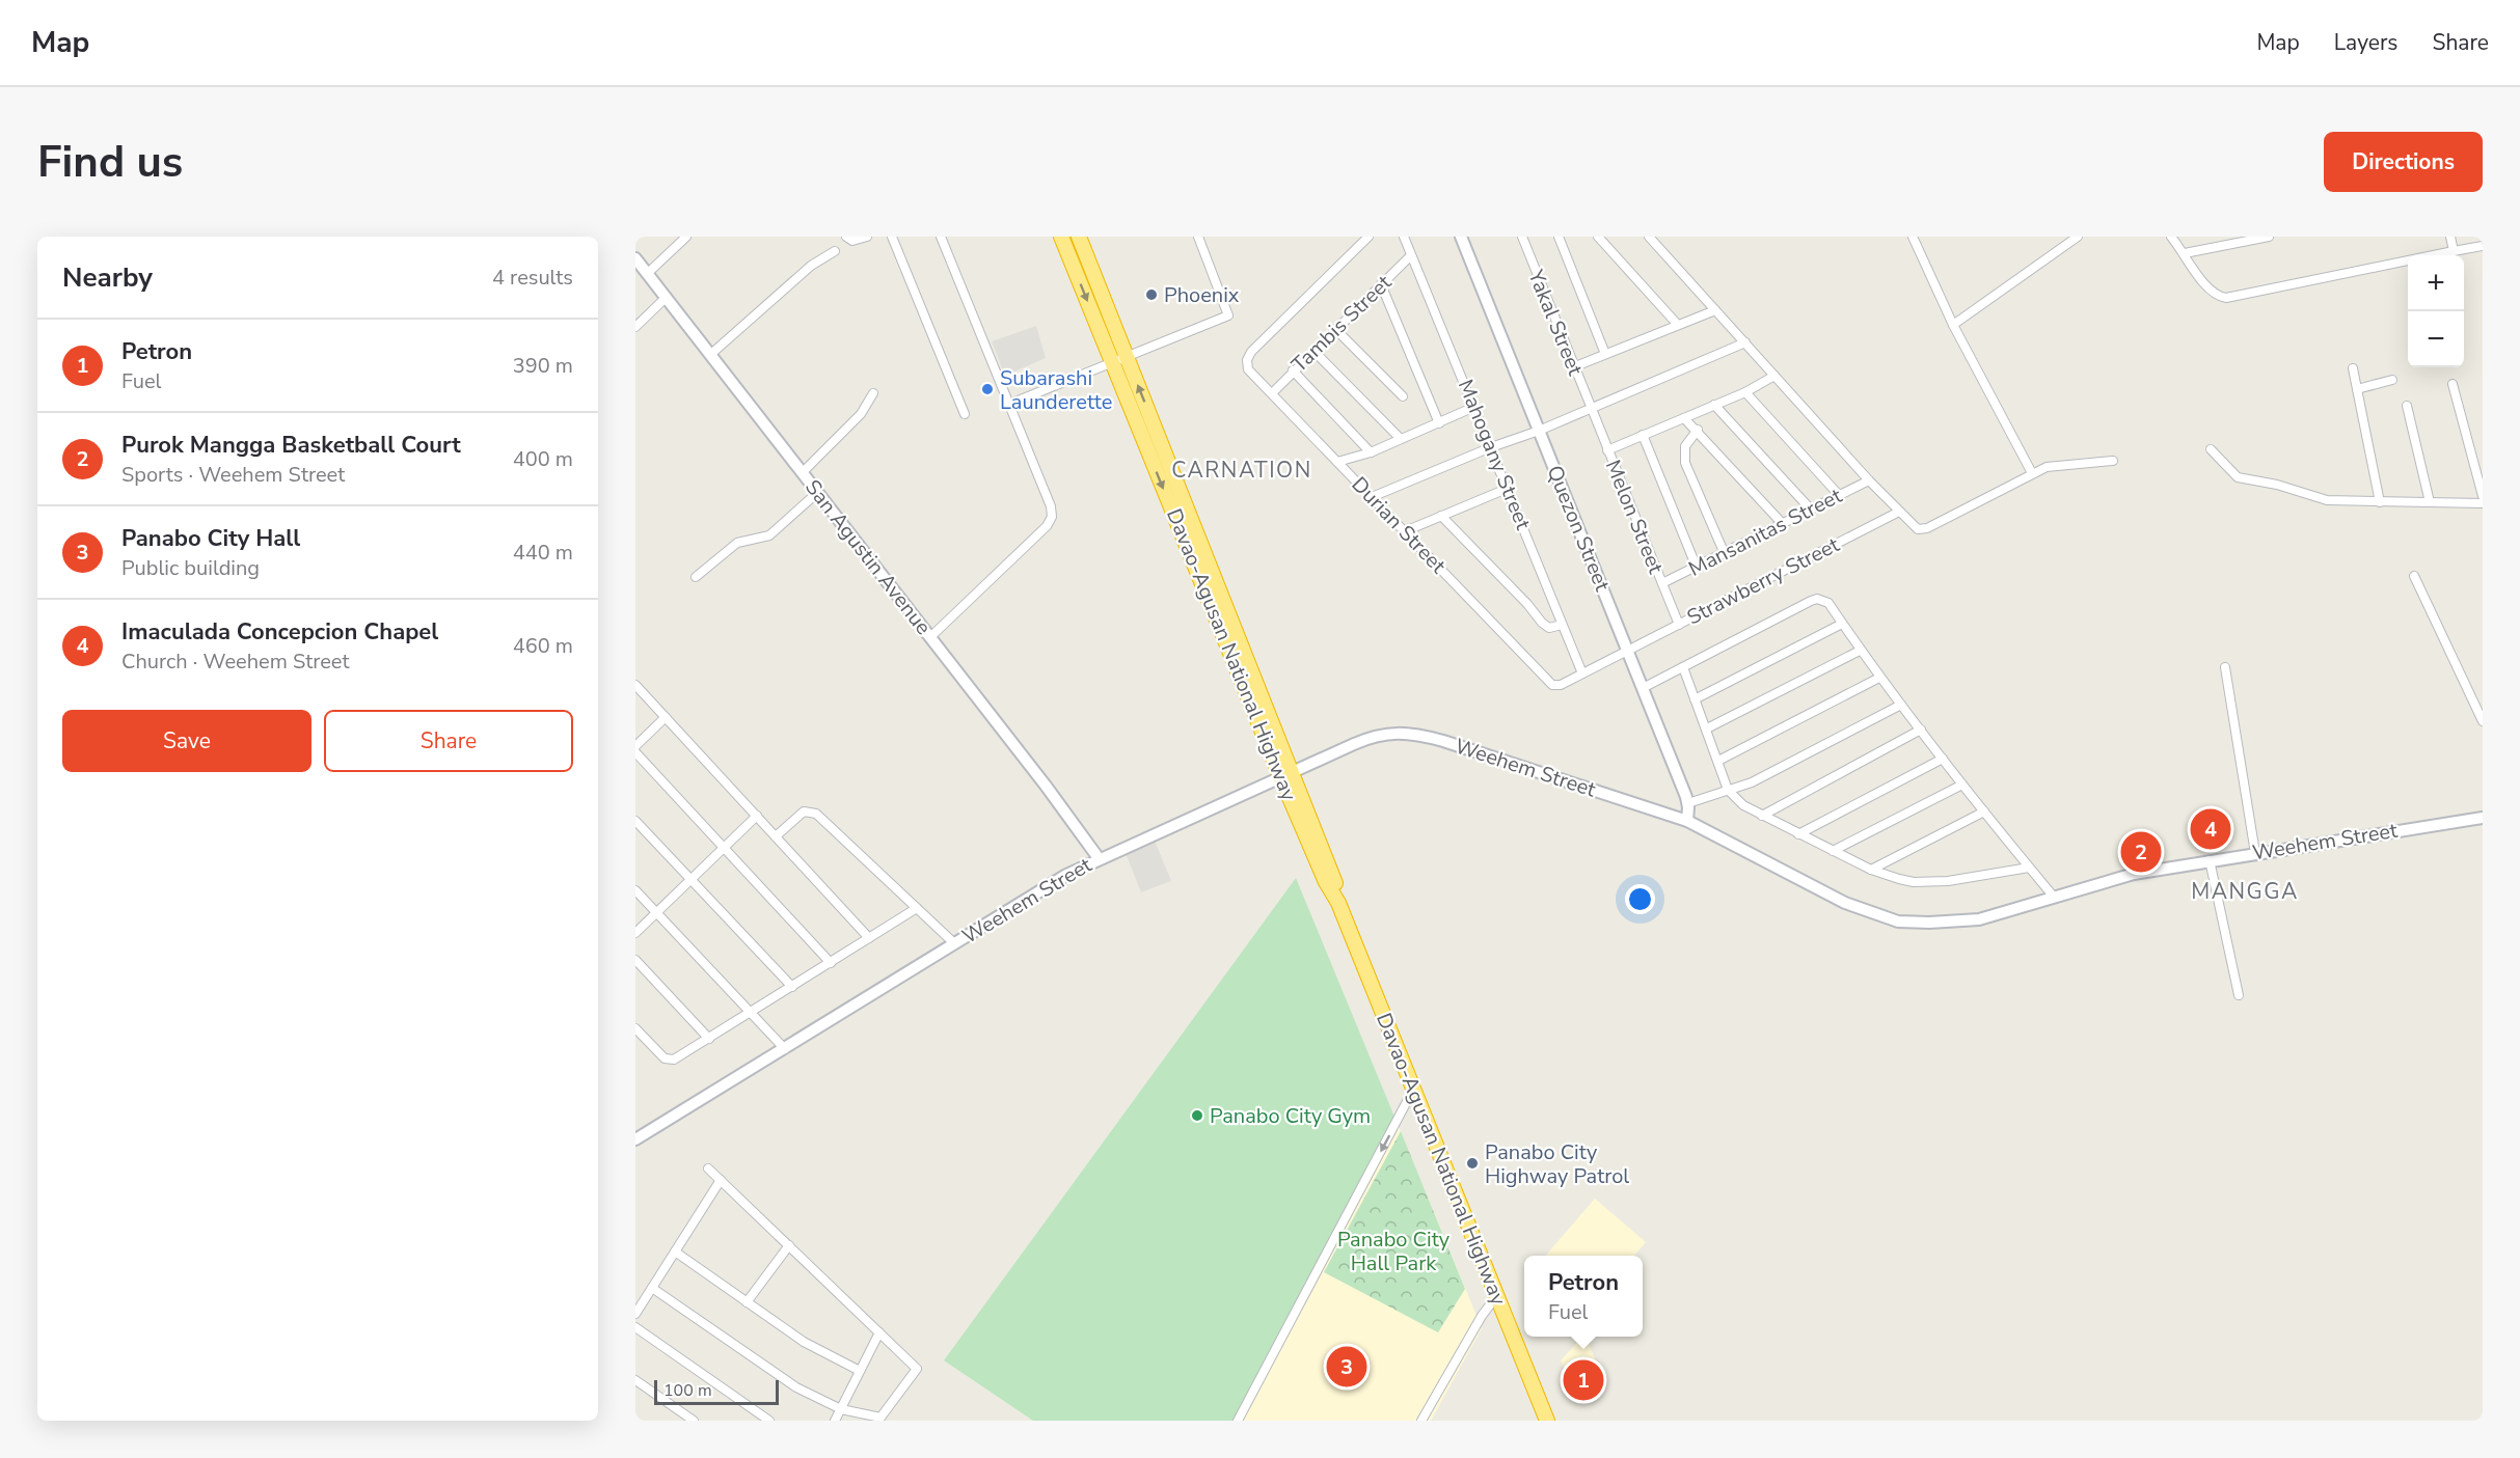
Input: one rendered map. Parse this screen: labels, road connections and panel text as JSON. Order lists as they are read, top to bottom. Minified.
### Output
{"streets":{"highway":["Davao-Agusan National Highway"],"street":["Yakal Street","Tambis Street","Mahogany Street","Melon Street","Durian Street","Quezon Street","Mansanitas Street","San Agustin Avenue","Strawberry Street","Weehem Street"]},"crossings":[["Yakal Street","Melon Street"],["Tambis Street","Mahogany Street"],["Tambis Street","Durian Street"],["Mahogany Street","Strawberry Street"],["Melon Street","Mansanitas Street"],["Melon Street","Strawberry Street"],["Durian Street","Strawberry Street"],["Quezon Street","Strawberry Street"],["Quezon Street","Weehem Street"],["San Agustin Avenue","Weehem Street"],["Davao-Agusan National Highway","Weehem Street"]],"districts":["CARNATION","MANGGA"],"parks":["Panabo City Hall Park"],"places":["Phoenix","Subarashi Launderette","Panabo City Gym","Panabo City Highway Patrol"],"scale_bar":"100 m","page":{"header":"Map","nav":["Map","Layers","Share"],"buttons":["Directions",["Save","Share"]],"title":"Find us","heading":["Nearby","4 results"],"map_buttons":["+","−"],"list":[{"mark":"1","name":"Petron","note":"Fuel","value":"390 m"},{"mark":"2","name":"Purok Mangga Basketball Court","note":"Sports · Weehem Street","value":"400 m"},{"mark":"3","name":"Panabo City Hall","note":"Public building","value":"440 m"},{"mark":"4","name":"Imaculada Concepcion Chapel","note":"Church · Weehem Street","value":"460 m"}],"pins":["4","2","3","1"],"popup":["Petron","Fuel"],"scale":"100 m"}}
